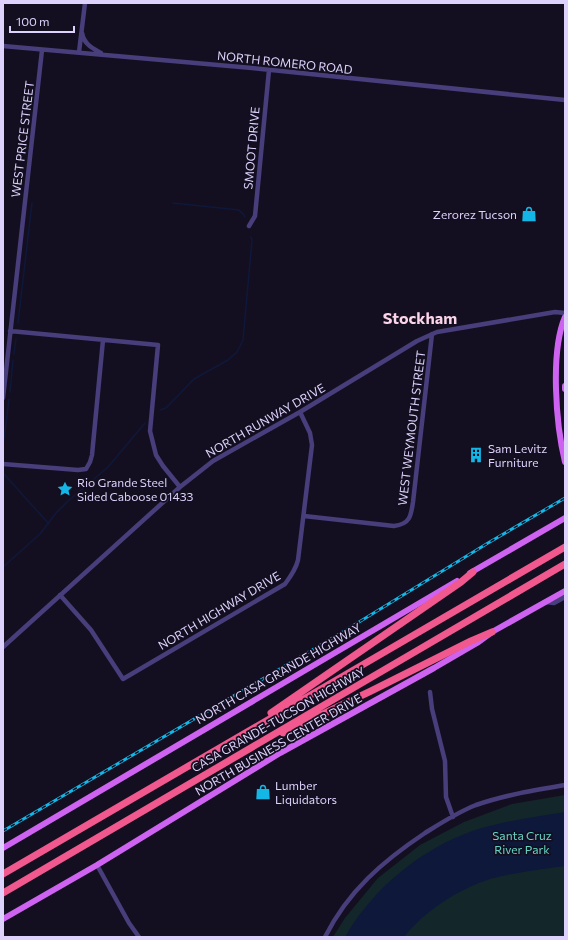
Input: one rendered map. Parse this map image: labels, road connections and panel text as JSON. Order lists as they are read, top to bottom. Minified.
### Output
{"streets":{"highway":["CASA GRANDE-TUCSON HIGHWAY"],"main road":["NORTH CASA GRANDE HIGHWAY","NORTH BUSINESS CENTER DRIVE"],"street":["NORTH ROMERO ROAD","WEST PRICE STREET","SMOOT DRIVE","NORTH RUNWAY DRIVE","WEST WEYMOUTH STREET","NORTH HIGHWAY DRIVE"]},"crossings":[["NORTH ROMERO ROAD","WEST PRICE STREET"],["NORTH ROMERO ROAD","SMOOT DRIVE"],["NORTH RUNWAY DRIVE","WEST WEYMOUTH STREET"],["NORTH RUNWAY DRIVE","NORTH HIGHWAY DRIVE"],["WEST WEYMOUTH STREET","NORTH HIGHWAY DRIVE"]],"districts":["Stockham"],"parks":["Santa Cruz River Park"],"places":{"shop":["Zerorez Tucson","Lumber Liquidators"],"building":["Sam Levitz Furniture"],"place":["Rio Grande Steel Sided Caboose 01433"]},"scale_bar":"100 m"}
